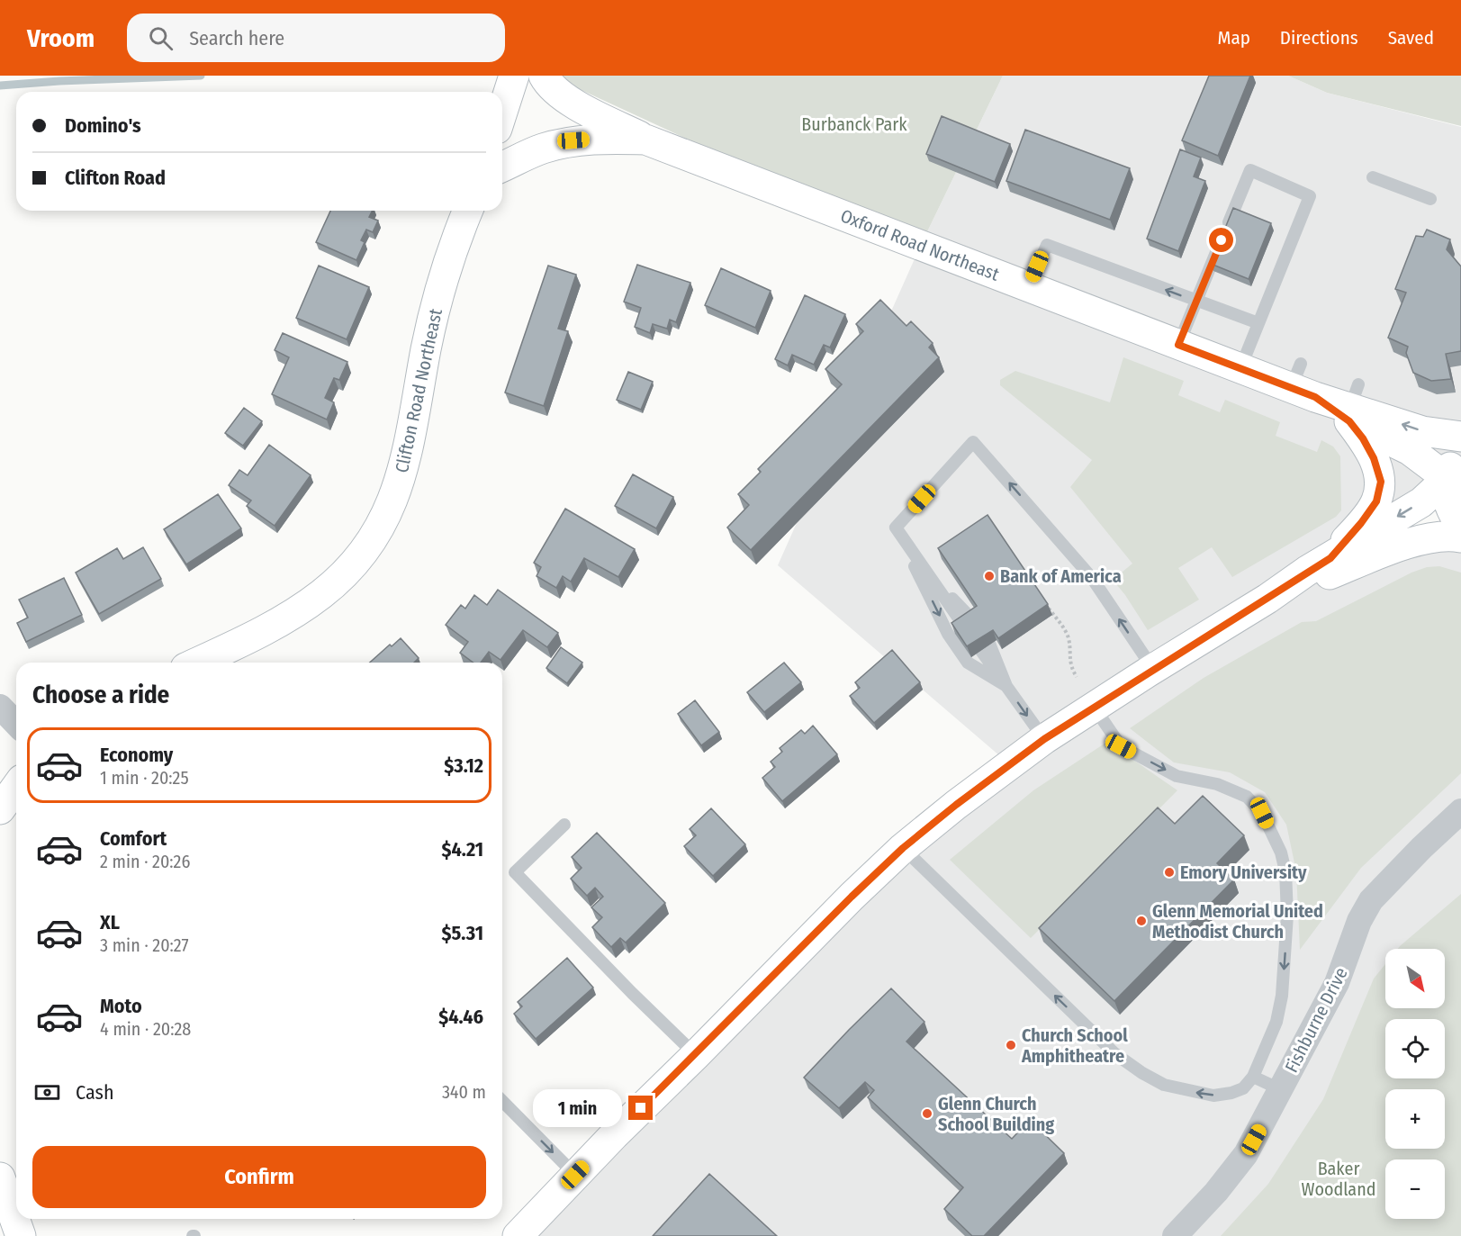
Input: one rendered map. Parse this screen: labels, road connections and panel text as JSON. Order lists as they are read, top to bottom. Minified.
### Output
{"streets":{"street":["Oxford Road Northeast","Clifton Road Northeast","Fishburne Drive"]},"parks":["Burbanck Park","Baker Woodland"],"places":["Bank of America","Emory University","Glenn Memorial United Methodist Church","Church School Amphitheatre","Glenn Church School Building"],"north":"bottom right","page":{"header":"Vroom","search":"Search here","nav":["Map","Directions","Saved"],"banner":["Domino's","Clifton Road"],"heading":"Choose a ride","list":[{"name":"Economy","note":"1 min · 20:25","value":"$3.12"},{"name":"Comfort","note":"2 min · 20:26","value":"$4.21"},{"name":"XL","note":"3 min · 20:27","value":"$5.31"},{"name":"Moto","note":"4 min · 20:28","value":"$4.46"}],"map_buttons":["+","−"],"pay":["Cash","340 m"],"bubble":"1 min","buttons":"Confirm"}}
